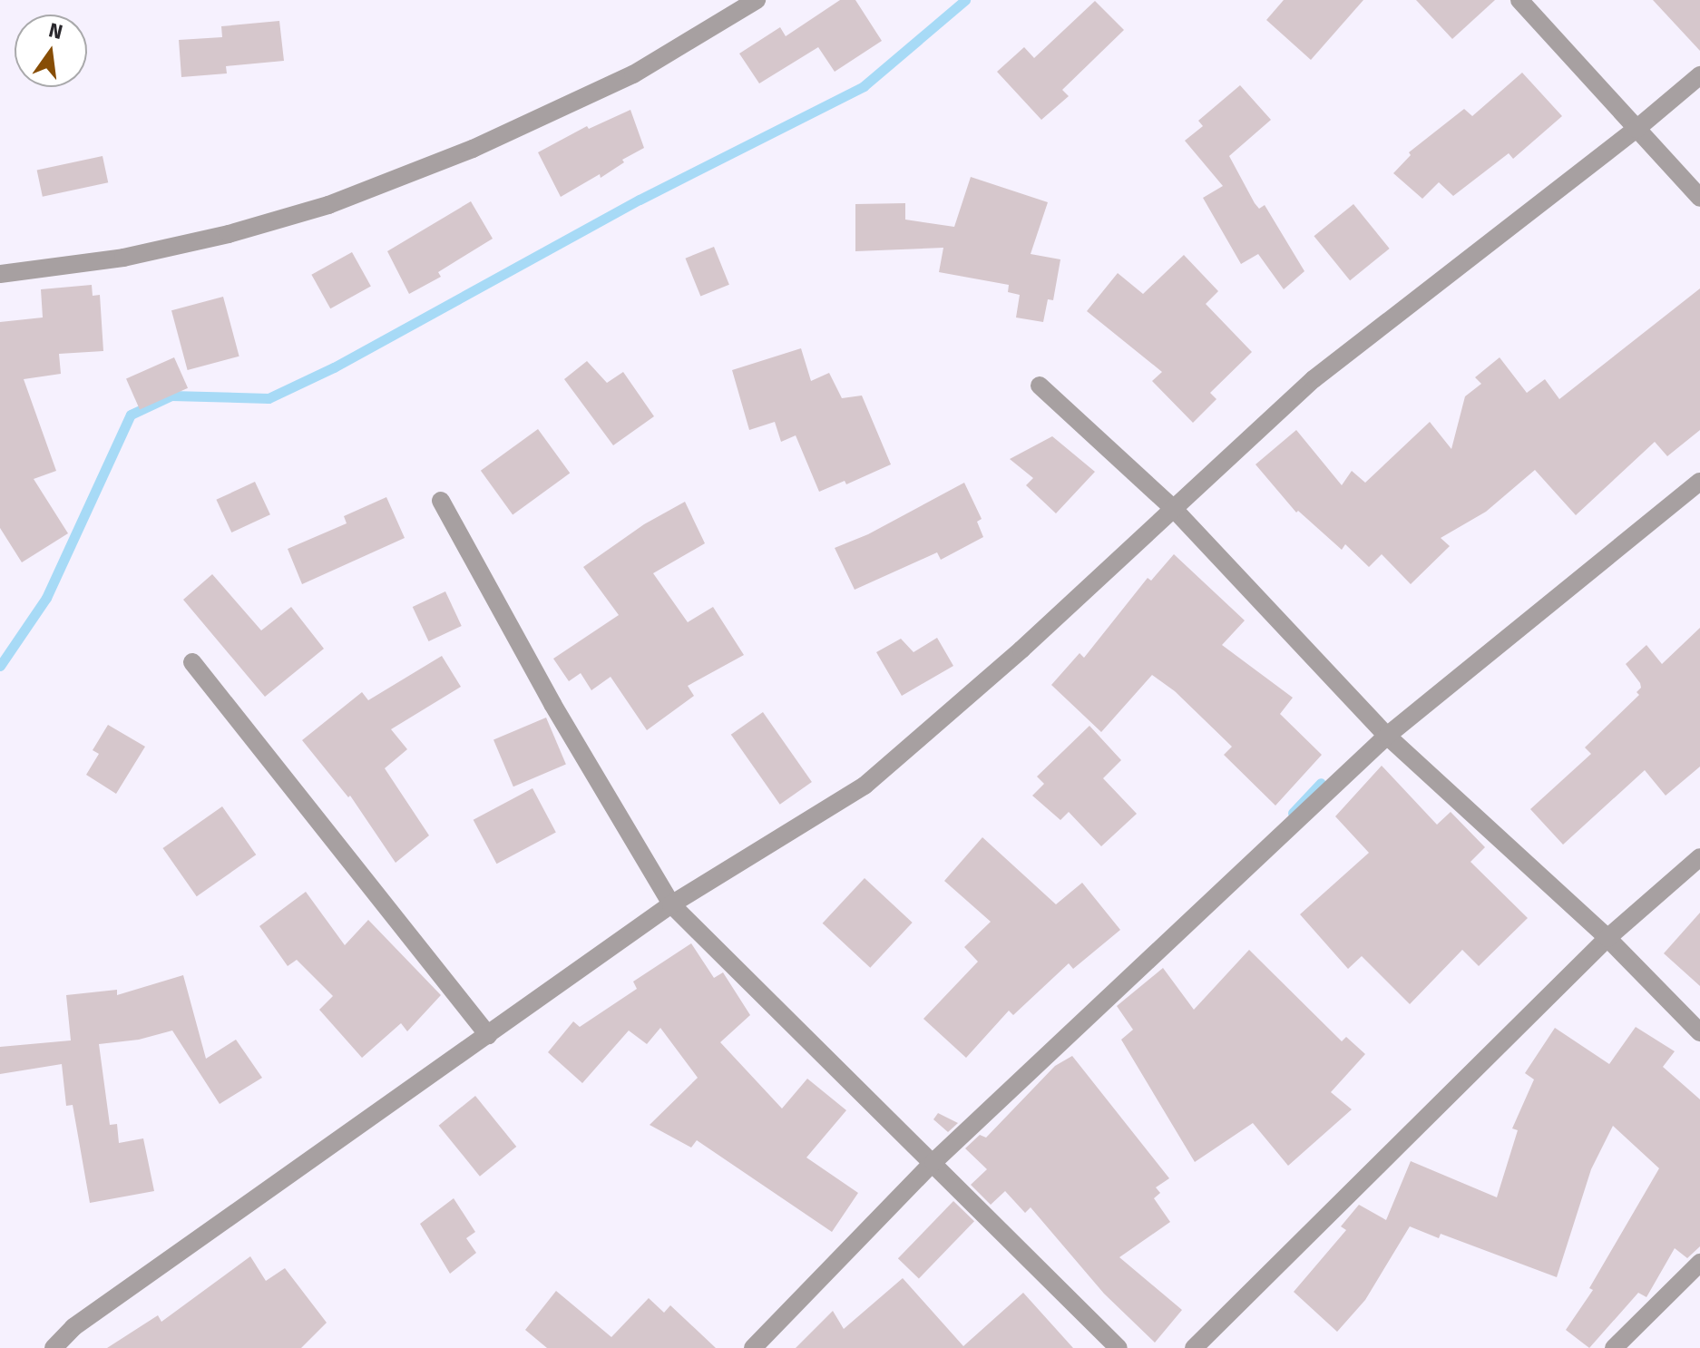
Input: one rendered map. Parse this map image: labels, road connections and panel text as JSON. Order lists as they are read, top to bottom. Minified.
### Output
{"north":"top"}
